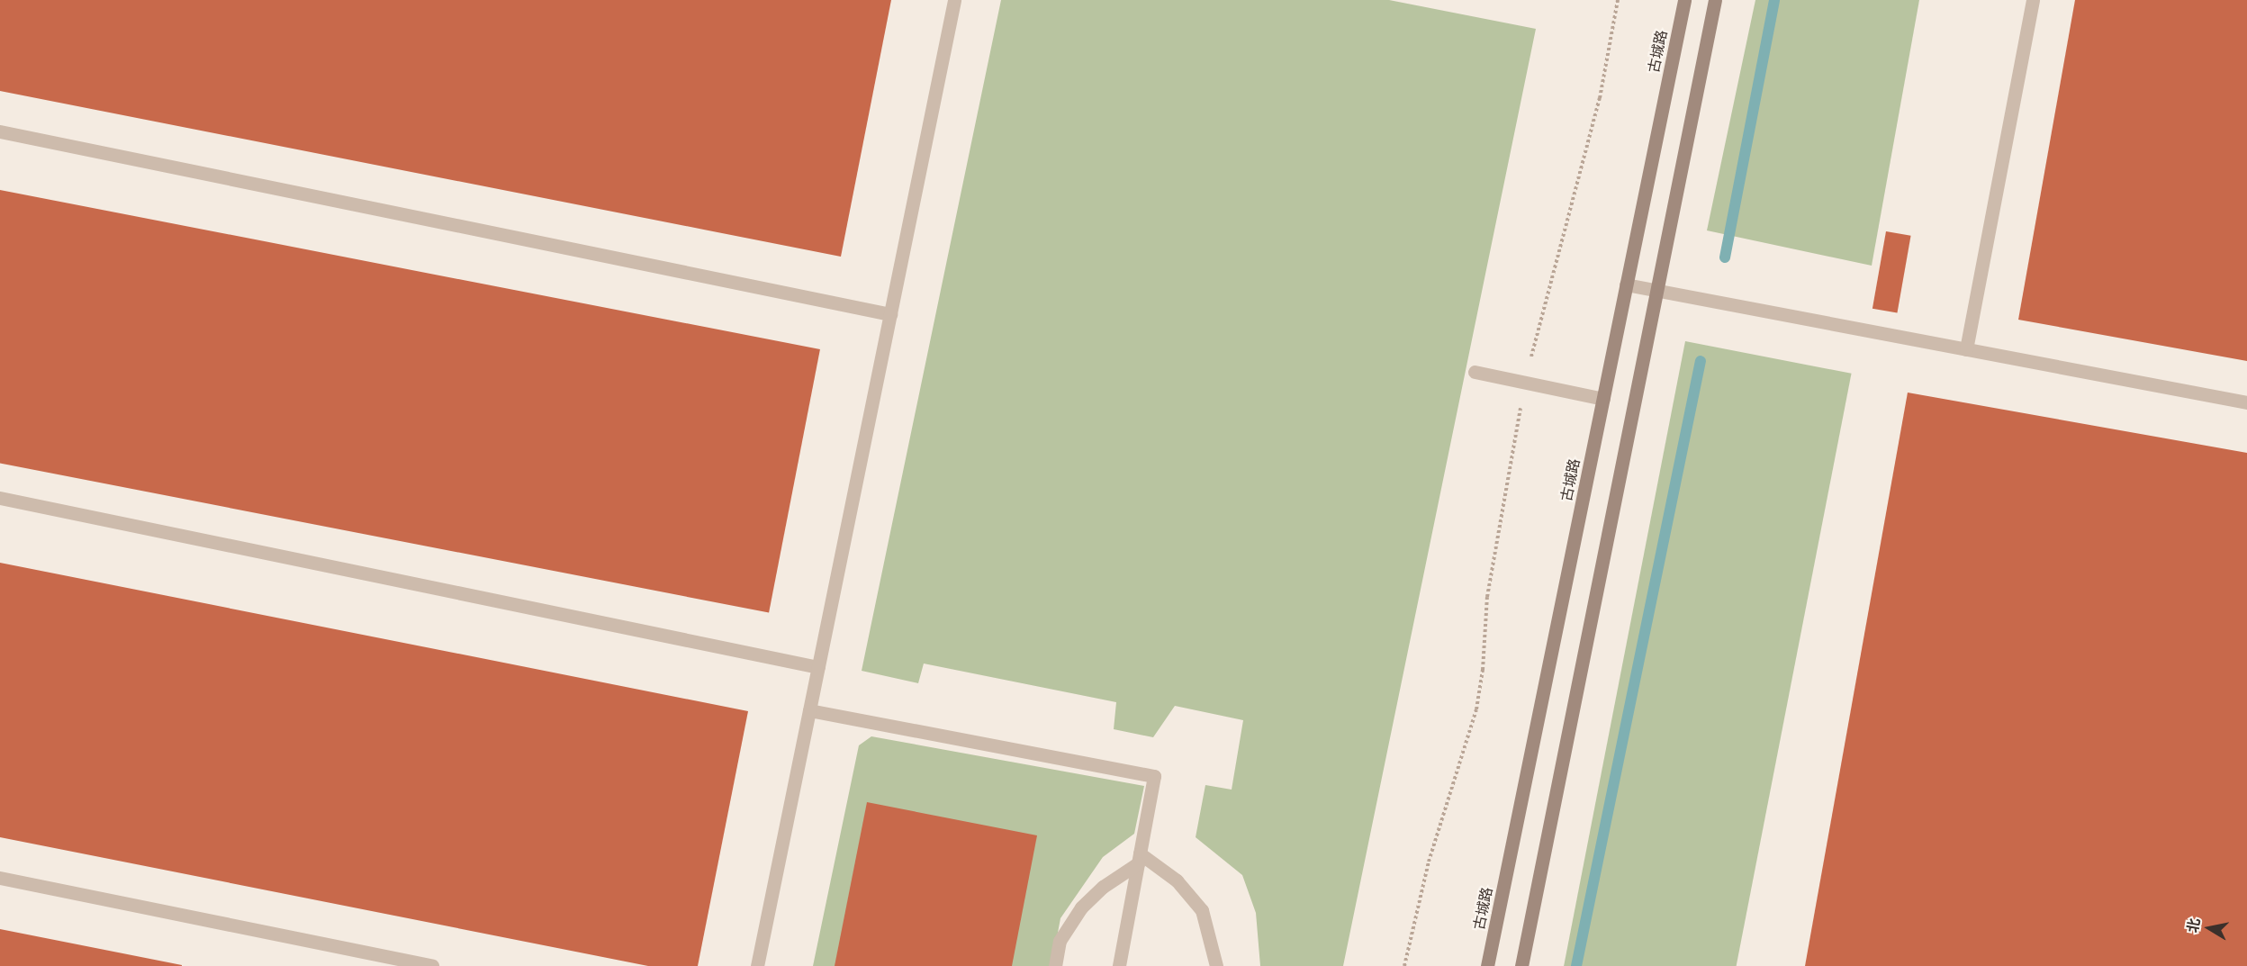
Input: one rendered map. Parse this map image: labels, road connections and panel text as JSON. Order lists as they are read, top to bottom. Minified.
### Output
{"streets":{"main road":["古城路"]},"north":"left"}
